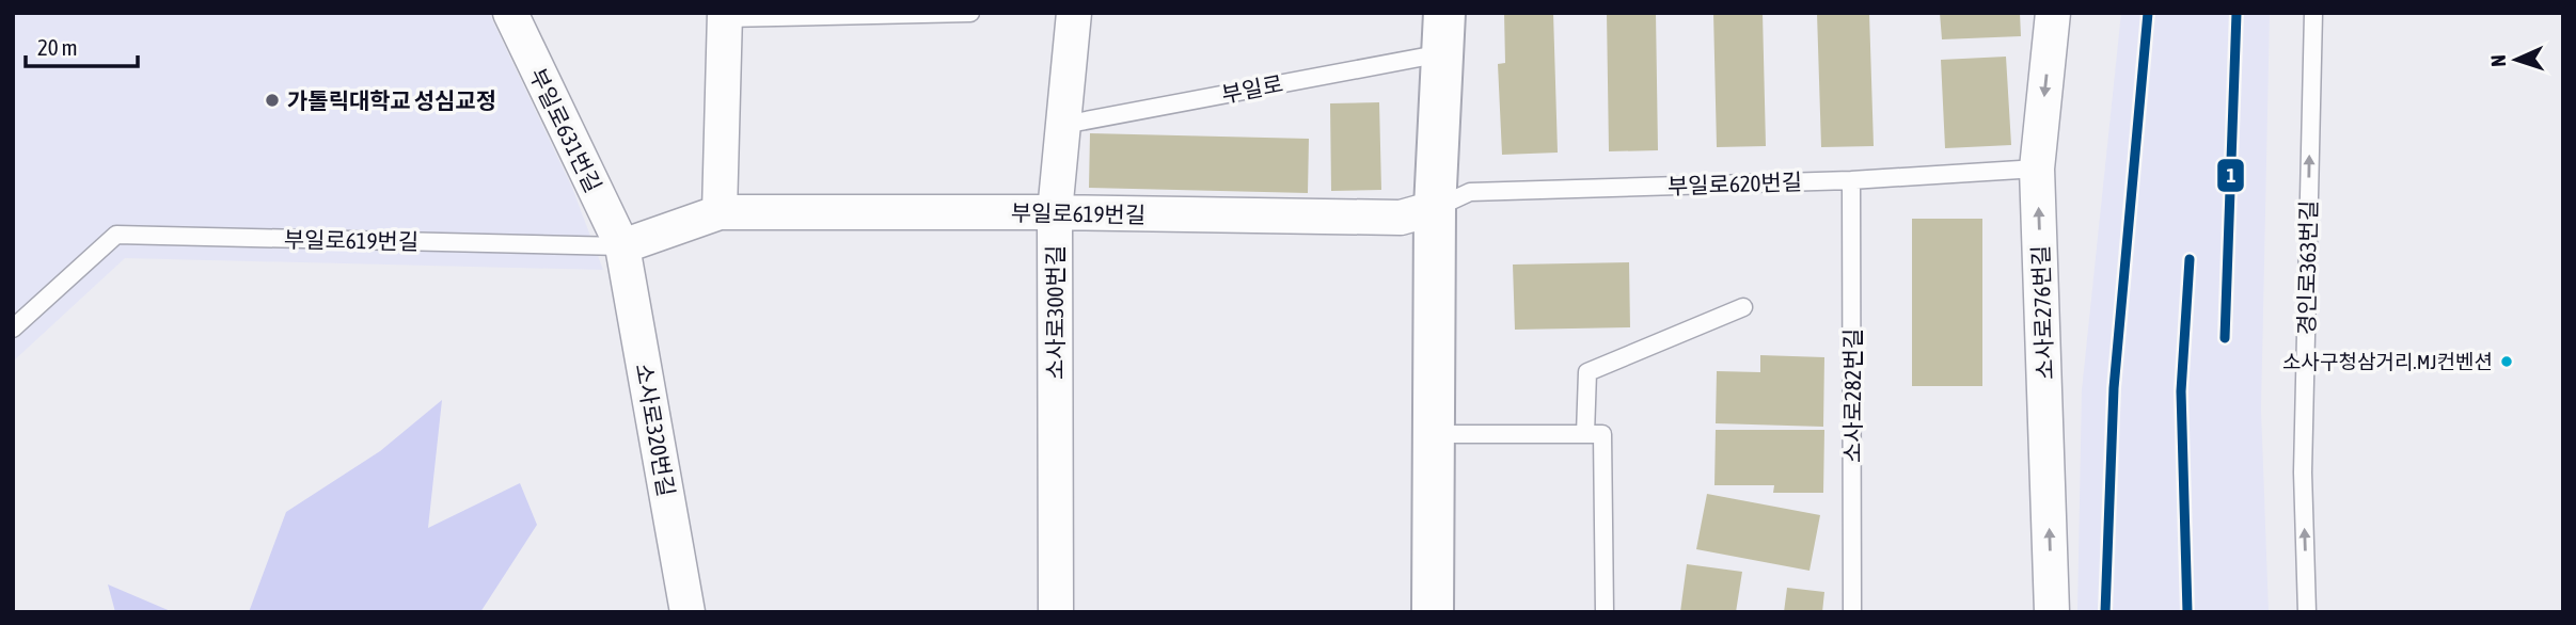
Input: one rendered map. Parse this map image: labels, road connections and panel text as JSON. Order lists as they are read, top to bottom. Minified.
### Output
{"streets":{"street":["부일로631번길","부일로619번길","소사로300번길","소사로276번길","소사로320번길"],"lane":["부일로","부일로620번길","경인로363번길","소사로282번길"]},"crossings":[["부일로","소사로300번길"],["부일로631번길","부일로619번길"],["부일로631번길","소사로320번길"],["부일로620번길","부일로619번길"],["부일로620번길","소사로276번길"],["부일로620번길","소사로282번길"],["부일로619번길","소사로300번길"],["부일로619번길","소사로320번길"]],"one_way":["경인로363번길"],"places":["가톨릭대학교 성심교정","소사구청삼거리.MJ컨벤션"],"lines":["transit line 1"],"scale_bar":"20 m","north":"left"}
